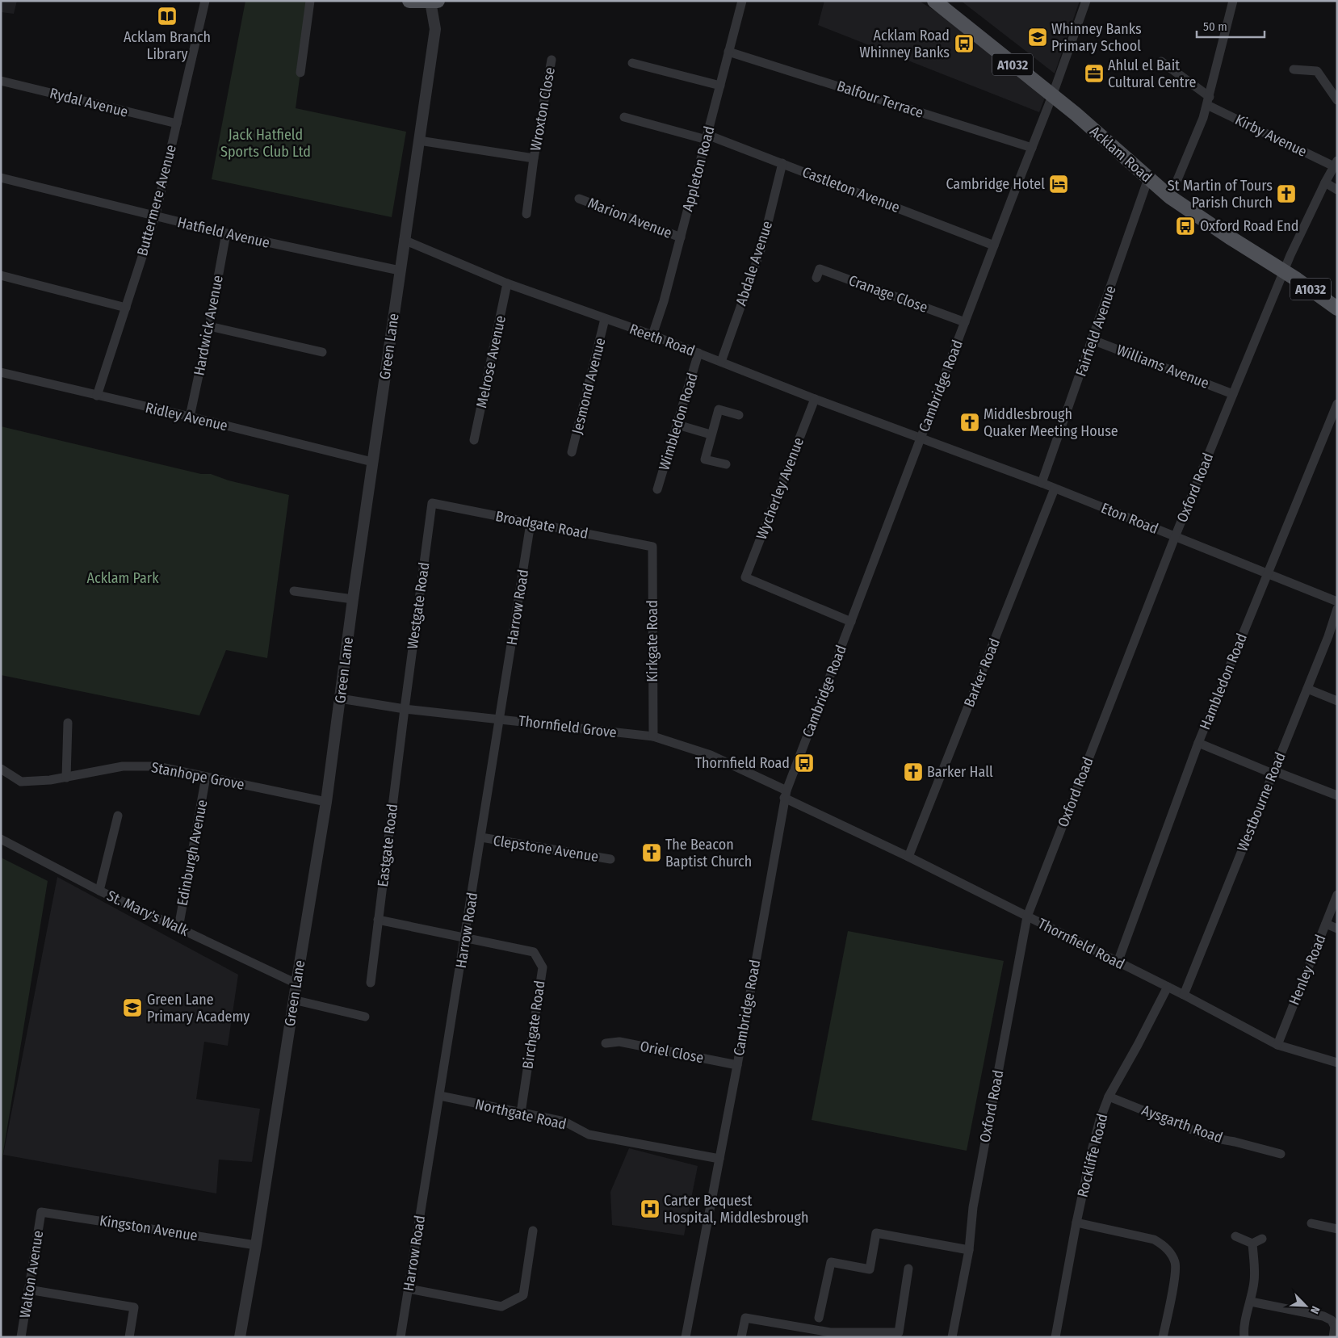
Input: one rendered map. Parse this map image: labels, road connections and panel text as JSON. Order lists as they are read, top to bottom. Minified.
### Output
{"streets":{"main road":["A1032","Acklam Road"],"street":["Balfour Terrace","Rydal Avenue","Wroxton Close","Kirby Avenue","Appleton Road","Castleton Avenue","Buttermere Avenue","Marion Avenue","Hatfield Avenue","Abdale Avenue","Cranage Close","Hardwick Avenue","Fairfield Avenue","Reeth Road","Green Lane","Melrose Avenue","Williams Avenue","Jesmond Avenue","Cambridge Road","Ridley Avenue","Wimbledon Road","Oxford Road","Wycherley Avenue","Eton Road","Broadgate Road","Westgate Road","Harrow Road","Kirkgate Road","Barker Road","Hambledon Road","Thornfield Grove","Stanhope Grove","Westbourne Road","Eastgate Road","Clepstone Avenue","Edinburgh Avenue","St. Mary's Walk","Thornfield Road","Henley Road","Birchgate Road","Oriel Close","Northgate Road","Aysgarth Road","Rockliffe Road","Kingston Avenue","Walton Avenue"]},"crossings":[["Balfour Terrace","Appleton Road"],["Balfour Terrace","Cambridge Road"],["Rydal Avenue","Buttermere Avenue"],["Kirby Avenue","Oxford Road"],["Acklam Road","Fairfield Avenue"],["Acklam Road","Cambridge Road"],["Acklam Road","Oxford Road"],["Appleton Road","Castleton Avenue"],["Appleton Road","Marion Avenue"],["Appleton Road","Reeth Road"],["Castleton Avenue","Abdale Avenue"],["Castleton Avenue","Cambridge Road"],["Buttermere Avenue","Hatfield Avenue"],["Buttermere Avenue","Ridley Avenue"],["Hatfield Avenue","Hardwick Avenue"],["Hatfield Avenue","Green Lane"],["Abdale Avenue","Reeth Road"],["Cranage Close","Cambridge Road"],["Hardwick Avenue","Ridley Avenue"],["Fairfield Avenue","Williams Avenue"],["Fairfield Avenue","Eton Road"],["Reeth Road","Green Lane"],["Reeth Road","Melrose Avenue"],["Reeth Road","Jesmond Avenue"],["Reeth Road","Cambridge Road"],["Reeth Road","Wimbledon Road"],["Reeth Road","Wycherley Avenue"],["Reeth Road","Eton Road"],["Green Lane","Ridley Avenue"],["Green Lane","Thornfield Grove"],["Green Lane","Stanhope Grove"],["Green Lane","St. Mary's Walk"],["Green Lane","Kingston Avenue"],["Williams Avenue","Oxford Road"],["Cambridge Road","Wycherley Avenue"],["Cambridge Road","Eton Road"],["Cambridge Road","Thornfield Grove"],["Cambridge Road","Thornfield Road"],["Cambridge Road","Oriel Close"],["Cambridge Road","Northgate Road"],["Oxford Road","Eton Road"],["Oxford Road","Thornfield Road"],["Eton Road","Barker Road"],["Eton Road","Hambledon Road"],["Broadgate Road","Westgate Road"],["Broadgate Road","Harrow Road"],["Broadgate Road","Kirkgate Road"],["Westgate Road","Thornfield Grove"],["Westgate Road","Eastgate Road"],["Harrow Road","Thornfield Grove"],["Harrow Road","Clepstone Avenue"],["Harrow Road","Birchgate Road"],["Harrow Road","Northgate Road"],["Kirkgate Road","Thornfield Grove"],["Barker Road","Thornfield Road"],["Hambledon Road","Thornfield Road"],["Thornfield Grove","Eastgate Road"],["Thornfield Grove","Thornfield Road"],["Stanhope Grove","Edinburgh Avenue"],["Westbourne Road","Thornfield Road"],["Eastgate Road","Birchgate Road"],["Edinburgh Avenue","St. Mary's Walk"],["Thornfield Road","Henley Road"],["Thornfield Road","Rockliffe Road"],["Birchgate Road","Northgate Road"],["Aysgarth Road","Rockliffe Road"],["Kingston Avenue","Walton Avenue"]],"parks":["Jack Hatfield Sports Club Ltd","Acklam Park"],"places":{"library":["Acklam Branch Library"],"school or university":["Whinney Banks Primary School","Green Lane Primary Academy"],"bus stop":["Acklam Road Whinney Banks","Oxford Road End","Thornfield Road"],"office":["Ahlul el Bait Cultural Centre"],"hotel":["Cambridge Hotel"],"church":["St Martin of Tours Parish Church","Middlesbrough Quaker Meeting House","Barker Hall","The Beacon Baptist Church"],"hospital":["Carter Bequest Hospital, Middlesbrough"]},"scale_bar":"50 m","north":"bottom right"}
